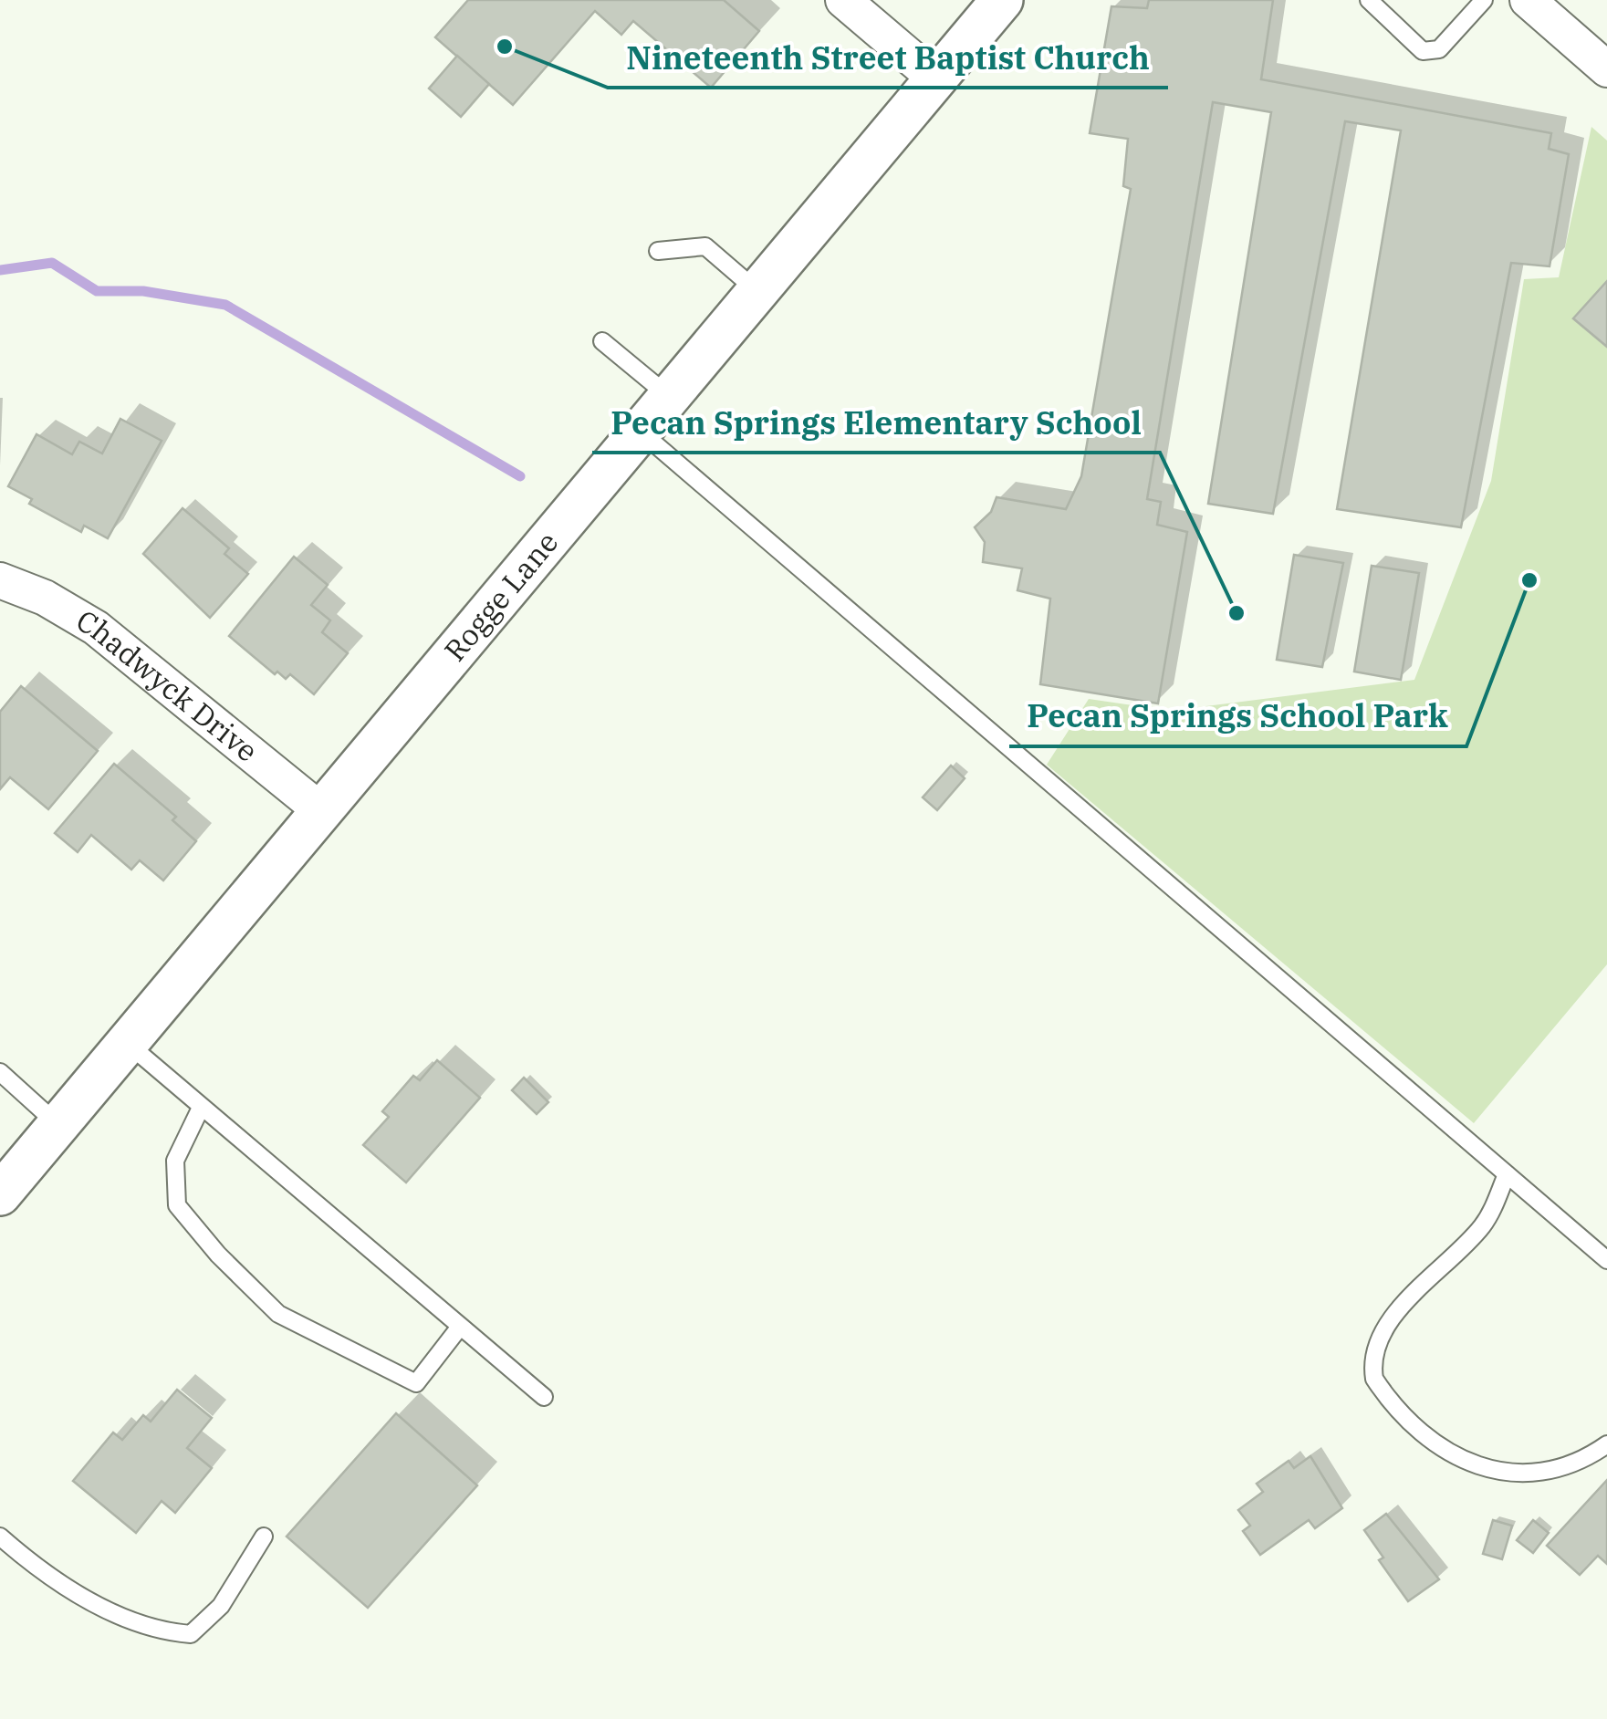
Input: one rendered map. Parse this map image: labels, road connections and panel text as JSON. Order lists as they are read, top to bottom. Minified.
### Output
{"streets":{"street":["Rogge Lane","Chadwyck Drive"]},"crossings":[["Rogge Lane","Chadwyck Drive"]],"places":["Nineteenth Street Baptist Church","Pecan Springs School Park","Pecan Springs Elementary School"]}
